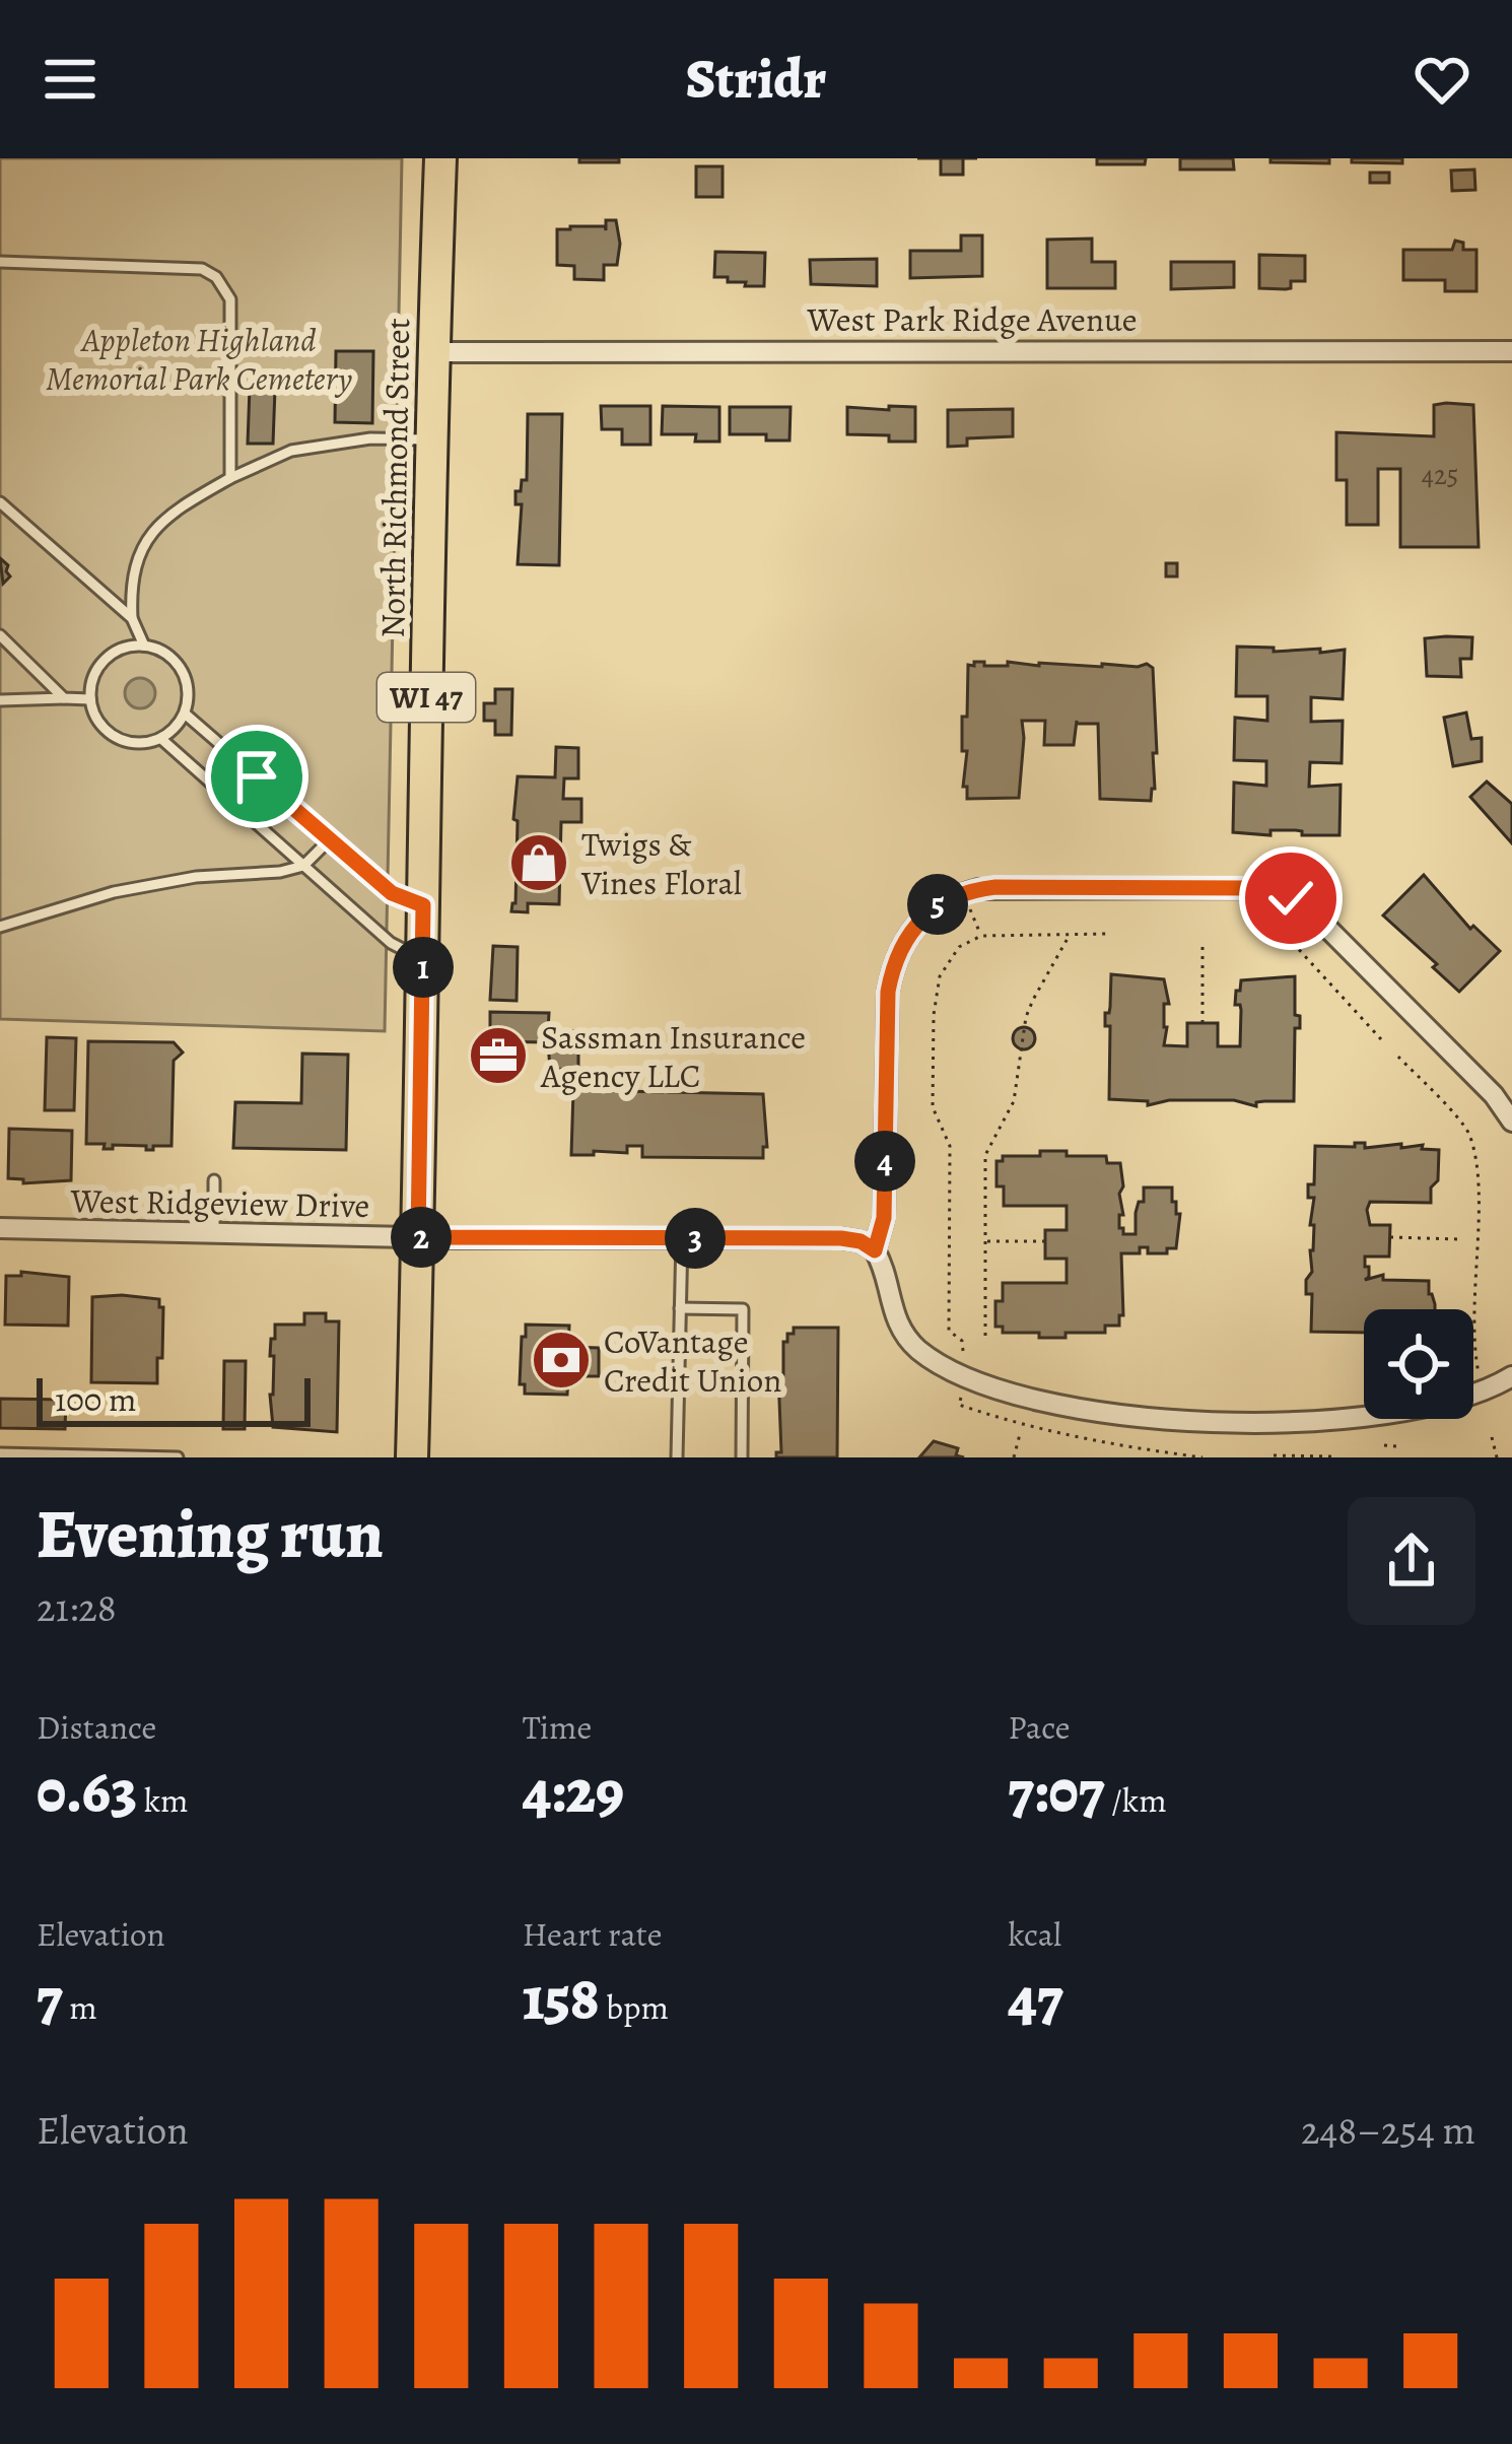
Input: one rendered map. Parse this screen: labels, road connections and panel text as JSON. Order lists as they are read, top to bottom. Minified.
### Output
{"streets":{"main road":["North Richmond Street","WI 47"],"street":["West Park Ridge Avenue","West Ridgeview Drive"]},"crossings":[["West Park Ridge Avenue","North Richmond Street"],["North Richmond Street","West Ridgeview Drive"]],"parks":["Appleton Highland Memorial Park Cemetery"],"places":{"shop":["Twigs & Vines Floral"],"office":["Sassman Insurance Agency LLC"],"bank":["CoVantage Credit Union"]},"house_numbers":["425"],"scale_bar":"100 m","page":{"header":"Stridr","pins":["5","1","4","2","3"],"scale":"100 m","heading":["Evening run","21:28"],"stats":[["Distance","0.63 km"],["Time","4:29"],["Pace","7:07 /km"],["Elevation","7 m"],["Heart rate","158 bpm"],["kcal","47"]],"chart":["Elevation","248–254 m"]}}
